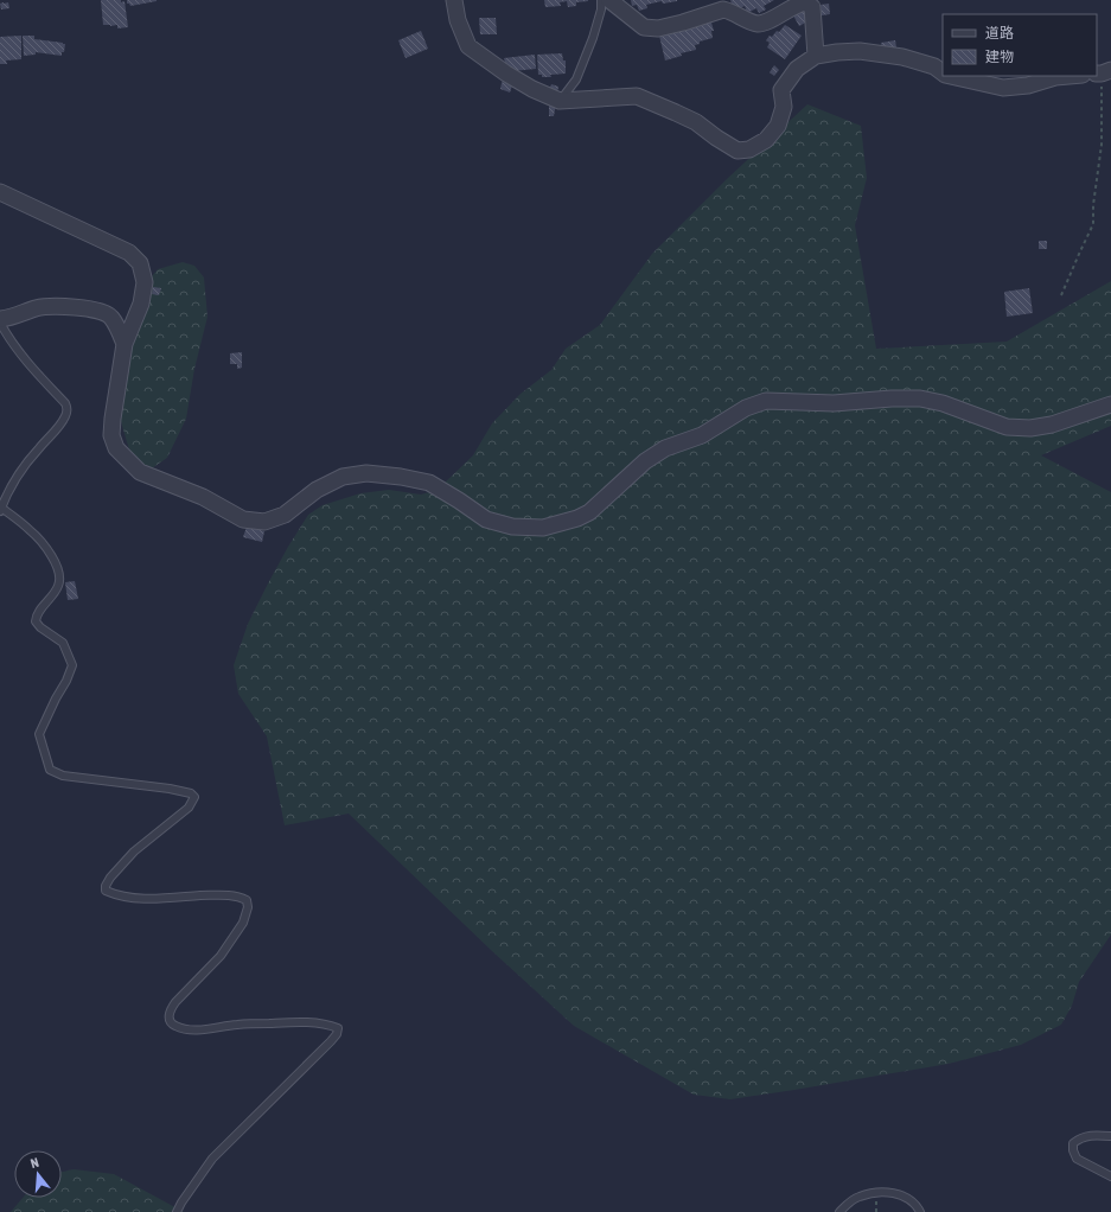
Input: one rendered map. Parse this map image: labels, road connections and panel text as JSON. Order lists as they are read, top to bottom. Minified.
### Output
{"legend":["道路","建物"],"north":"top"}
